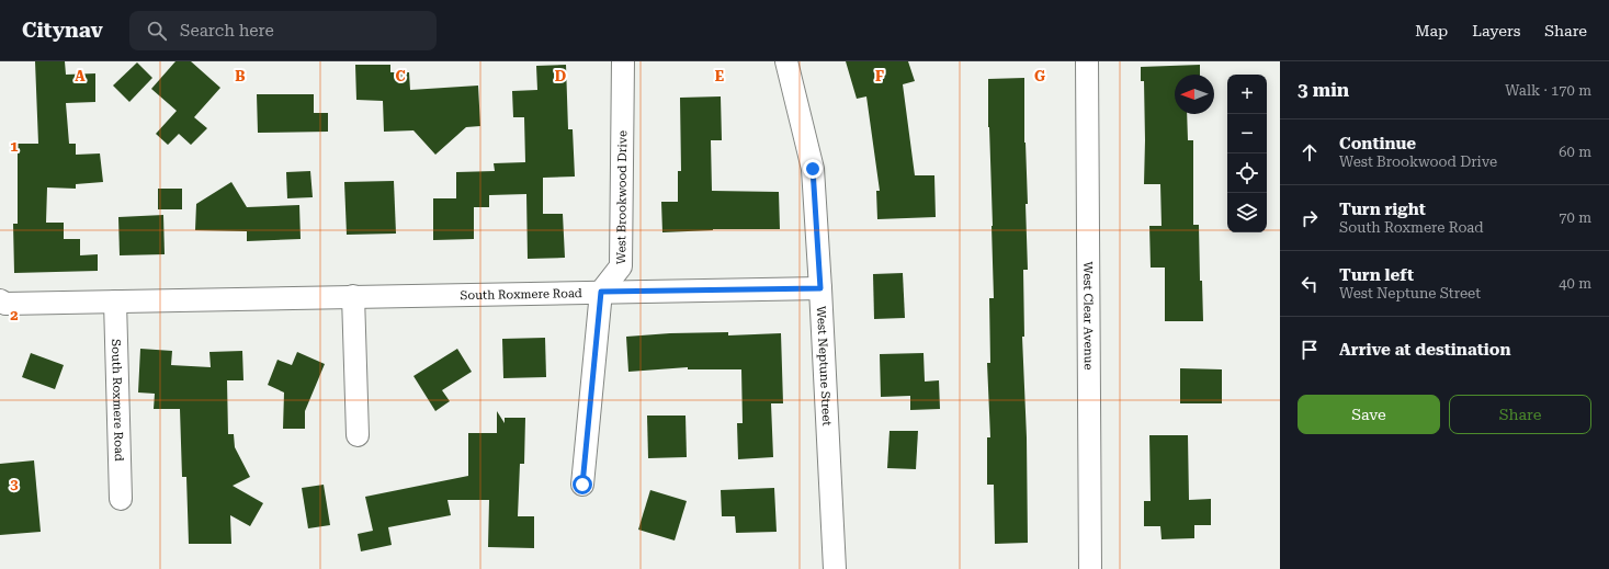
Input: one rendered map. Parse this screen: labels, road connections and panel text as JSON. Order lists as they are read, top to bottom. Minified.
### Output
{"streets":{"street":["West Brookwood Drive","South Roxmere Road","West Clear Avenue","West Neptune Street"]},"crossings":[["West Brookwood Drive","South Roxmere Road"],["South Roxmere Road","West Neptune Street"]],"north":"left","page":{"header":"Citynav","search":"Search here","nav":["Map","Layers","Share"],"heading":["3 min","Walk · 170 m"],"map_buttons":["+","−"],"list":[["Continue","West Brookwood Drive","60 m"],["Turn right","South Roxmere Road","70 m"],["Turn left","West Neptune Street","40 m"],"Arrive at destination"],"buttons":["Save","Share"]},"grid":{"columns":["A","B","C","D","E","F","G"],"rows":["1","2","3"]}}
